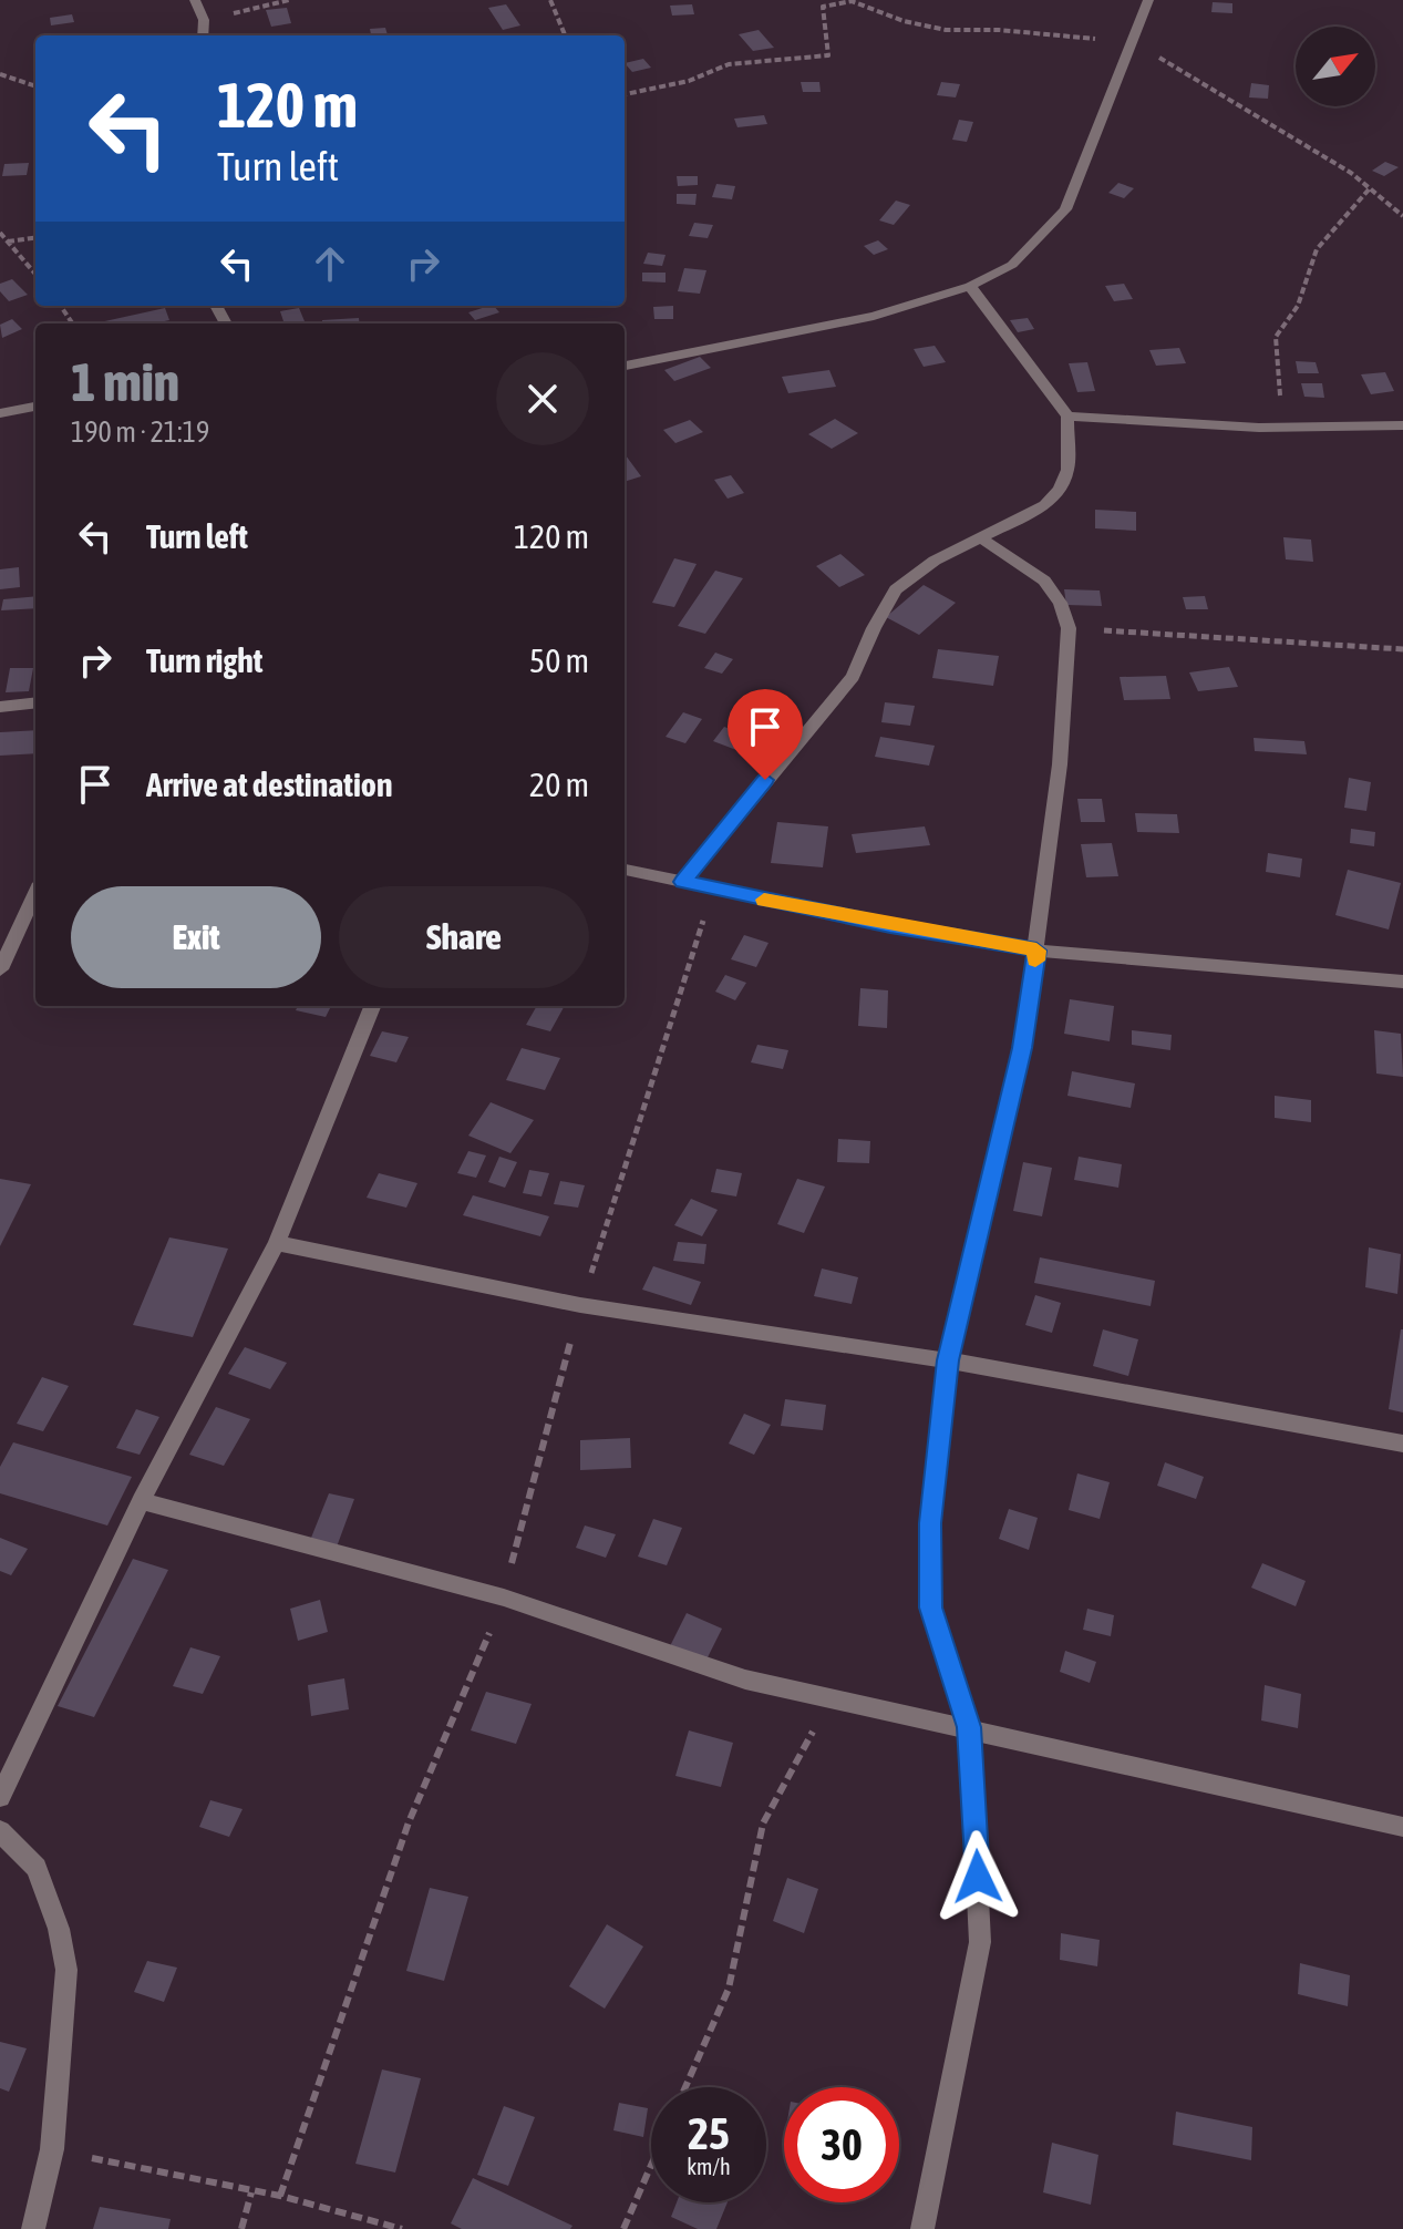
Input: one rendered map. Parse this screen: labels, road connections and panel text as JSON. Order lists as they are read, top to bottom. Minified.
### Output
{"north":"top right","page":{"turn":["120 m","Turn left"],"heading":["1 min","190 m · 21:19"],"list":[{"name":"Turn left","value":"120 m"},{"name":"Turn right","value":"50 m"},{"name":"Arrive at destination","value":"20 m"}],"buttons":["Exit","Share"],"speed":"25 km/h","limit":"30"}}
